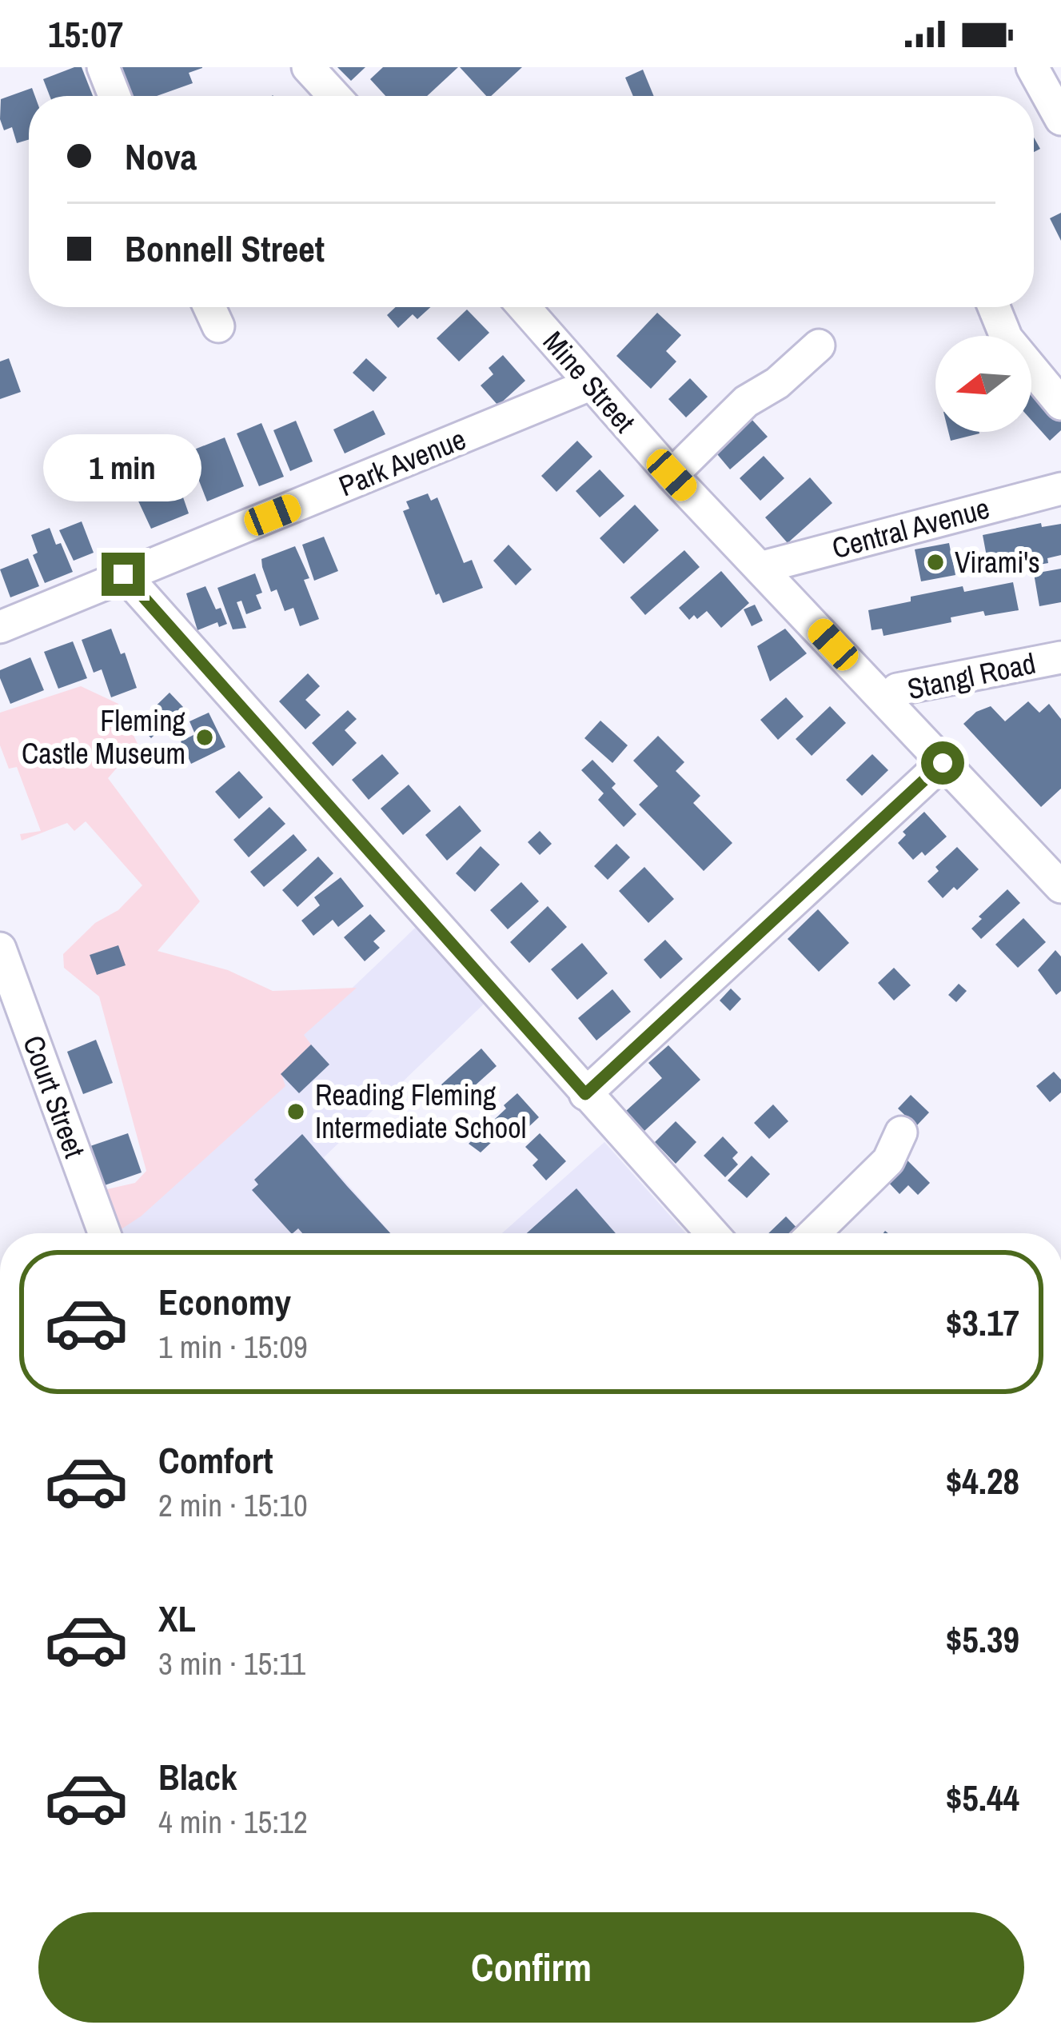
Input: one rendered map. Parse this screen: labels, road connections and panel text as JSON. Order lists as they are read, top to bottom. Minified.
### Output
{"streets":{"street":["Mine Street","Park Avenue","Central Avenue","Stangl Road","Court Street"]},"crossings":[["Mine Street","Park Avenue"],["Mine Street","Central Avenue"],["Mine Street","Stangl Road"]],"places":["Virami's","Fleming Castle Museum","Reading Fleming Intermediate School"],"north":"left","page":{"status":"15:07","banner":["Nova","Bonnell Street"],"bubble":"1 min","list":[{"name":"Economy","note":"1 min · 15:09","value":"$3.17"},{"name":"Comfort","note":"2 min · 15:10","value":"$4.28"},{"name":"XL","note":"3 min · 15:11","value":"$5.39"},{"name":"Black","note":"4 min · 15:12","value":"$5.44"}],"buttons":"Confirm"}}
